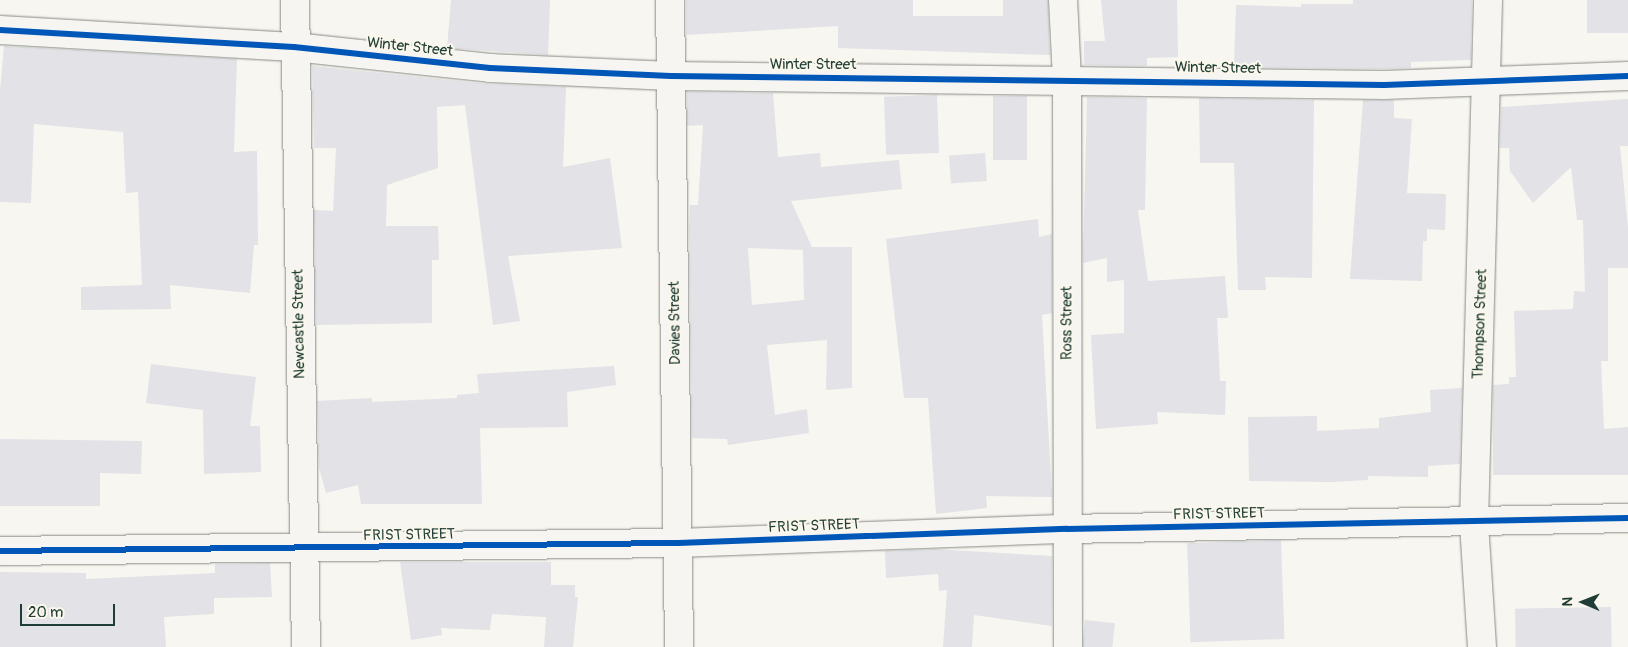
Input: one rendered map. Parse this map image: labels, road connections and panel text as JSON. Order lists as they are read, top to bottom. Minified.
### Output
{"streets":{"street":["Winter Street","Davies Street","Ross Street","Newcastle Street","Thompson Street","FRIST STREET"]},"crossings":[["Winter Street","Davies Street"],["Winter Street","Ross Street"],["Winter Street","Newcastle Street"],["Winter Street","Thompson Street"],["Davies Street","FRIST STREET"],["Ross Street","FRIST STREET"],["Newcastle Street","FRIST STREET"],["Thompson Street","FRIST STREET"]],"scale_bar":"20 m","north":"left"}
